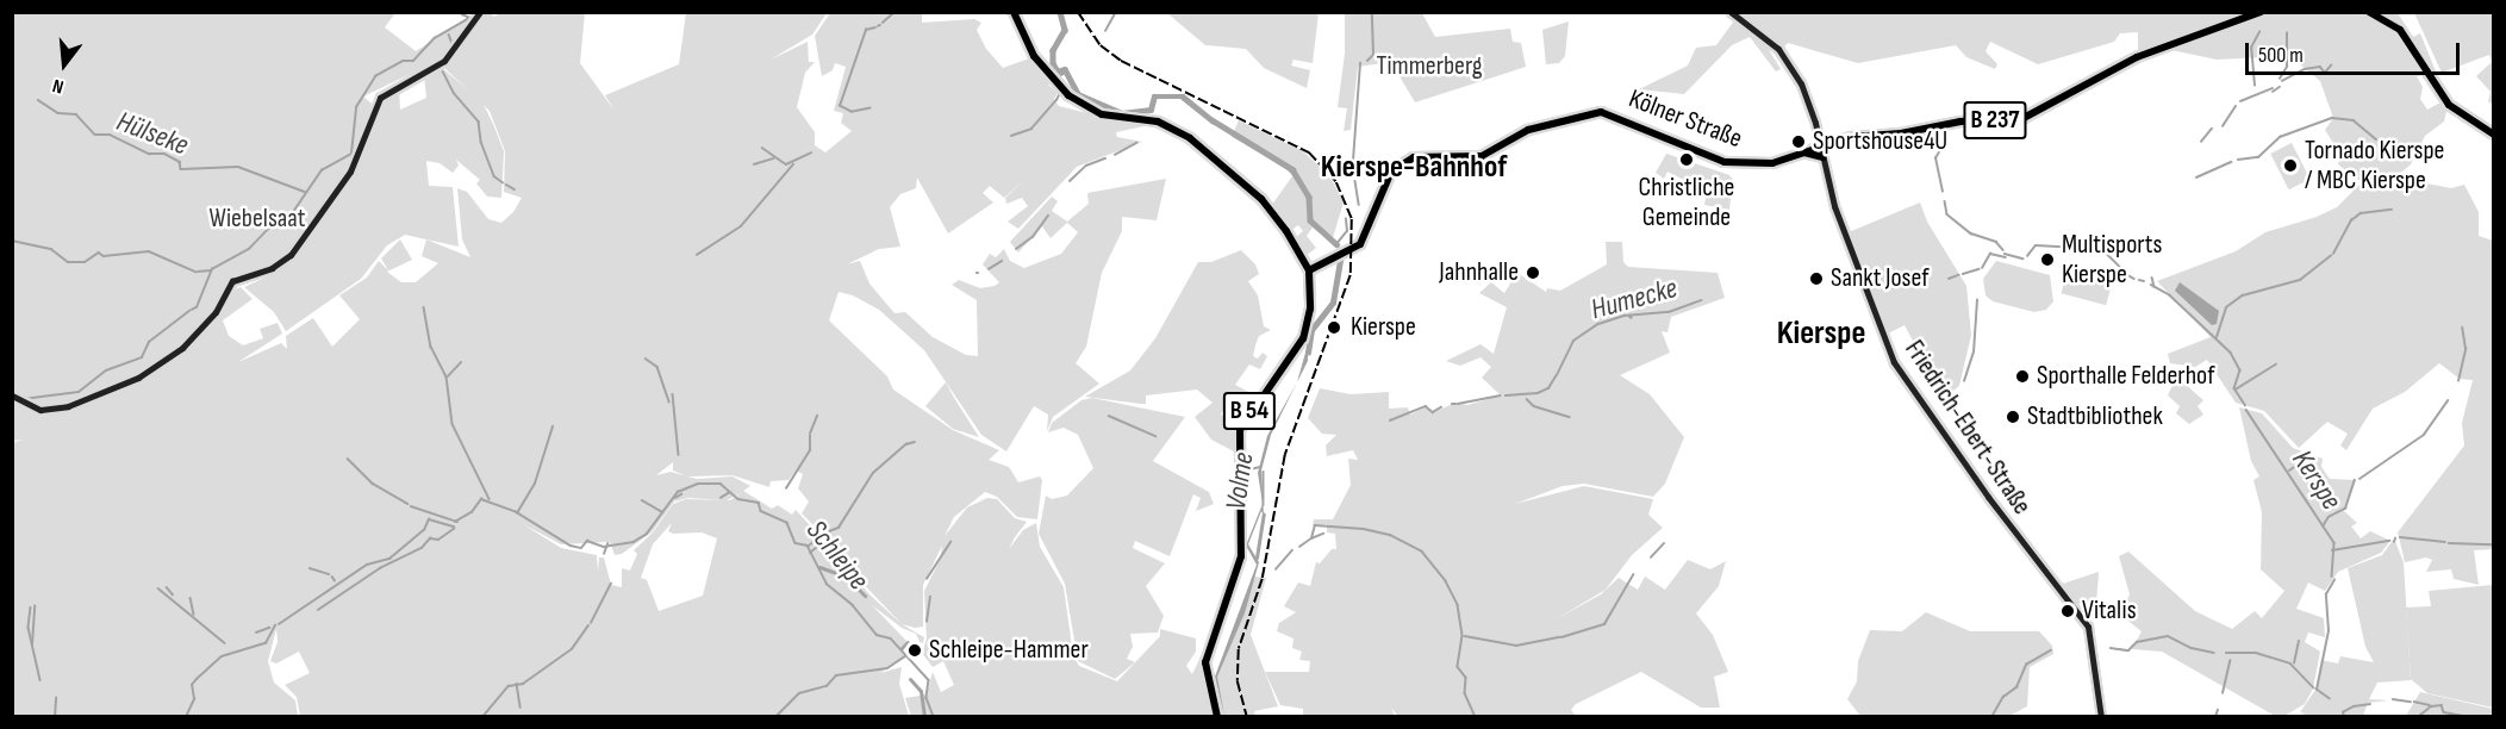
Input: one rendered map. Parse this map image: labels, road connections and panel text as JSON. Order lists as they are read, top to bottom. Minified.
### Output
{"streets":{"main road":["Kölner Straße","B 237","B 54","Friedrich-Ebert-Straße"]},"crossings":[["Kölner Straße","B 54"],["Kölner Straße","Friedrich-Ebert-Straße"]],"districts":["Kierspe-Bahnhof","Kierspe"],"water":["Hülseke","Humecke","Kerspe","Volme","Schleipe"],"parks":["Timmerberg","Wiebelsaat"],"places":["Sportshouse4U","Christliche Gemeinde","Tornado Kierspe / MBC Kierspe","Multisports Kierspe","Jahnhalle","Sankt Josef","Kierspe","Sporthalle Felderhof","Stadtbibliothek","Vitalis","Schleipe-Hammer"],"scale_bar":"500 m","north":"bottom"}
